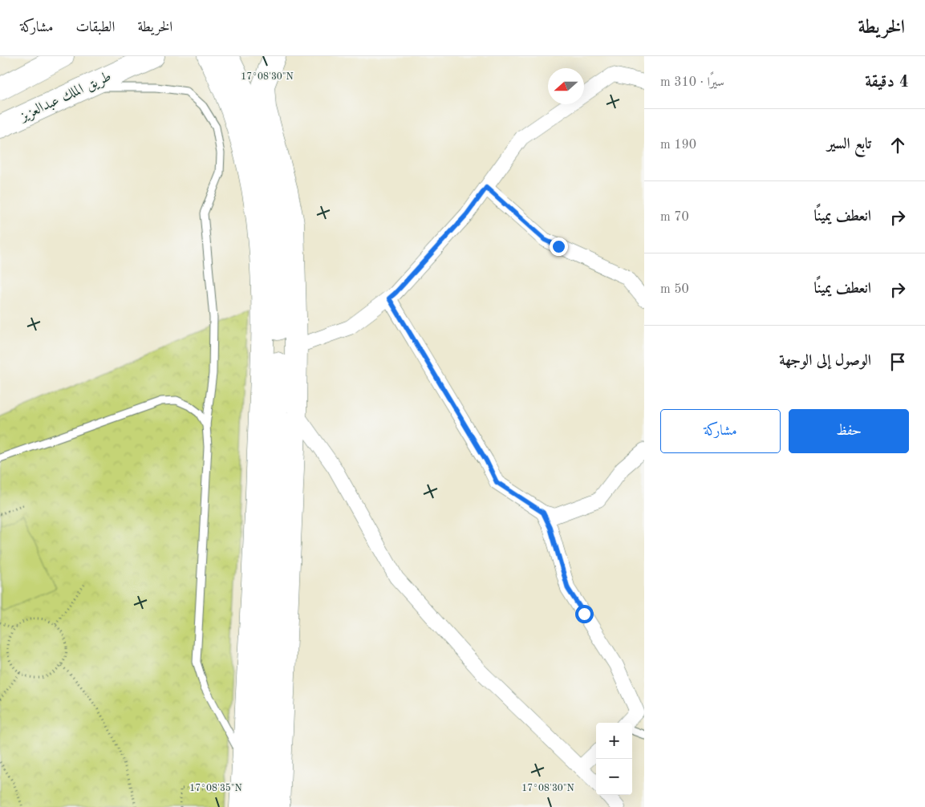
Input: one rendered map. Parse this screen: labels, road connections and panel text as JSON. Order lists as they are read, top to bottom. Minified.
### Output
{"streets":{"main road":["طريق الملك عبدالعزيز"]},"north":"left","page":{"header":"الخريطة","nav":["الخريطة","الطبقات","مشاركة"],"heading":["4 دقيقة","سيرًا · 310 m"],"list":[["تابع السير","190 m"],["انعطف يمينًا","70 m"],["انعطف يمينًا","50 m"],"الوصول إلى الوجهة"],"buttons":["حفظ","مشاركة"],"map_buttons":["+","−"]},"coordinates":["17°08'30\"N","17°08'35\"N"]}
